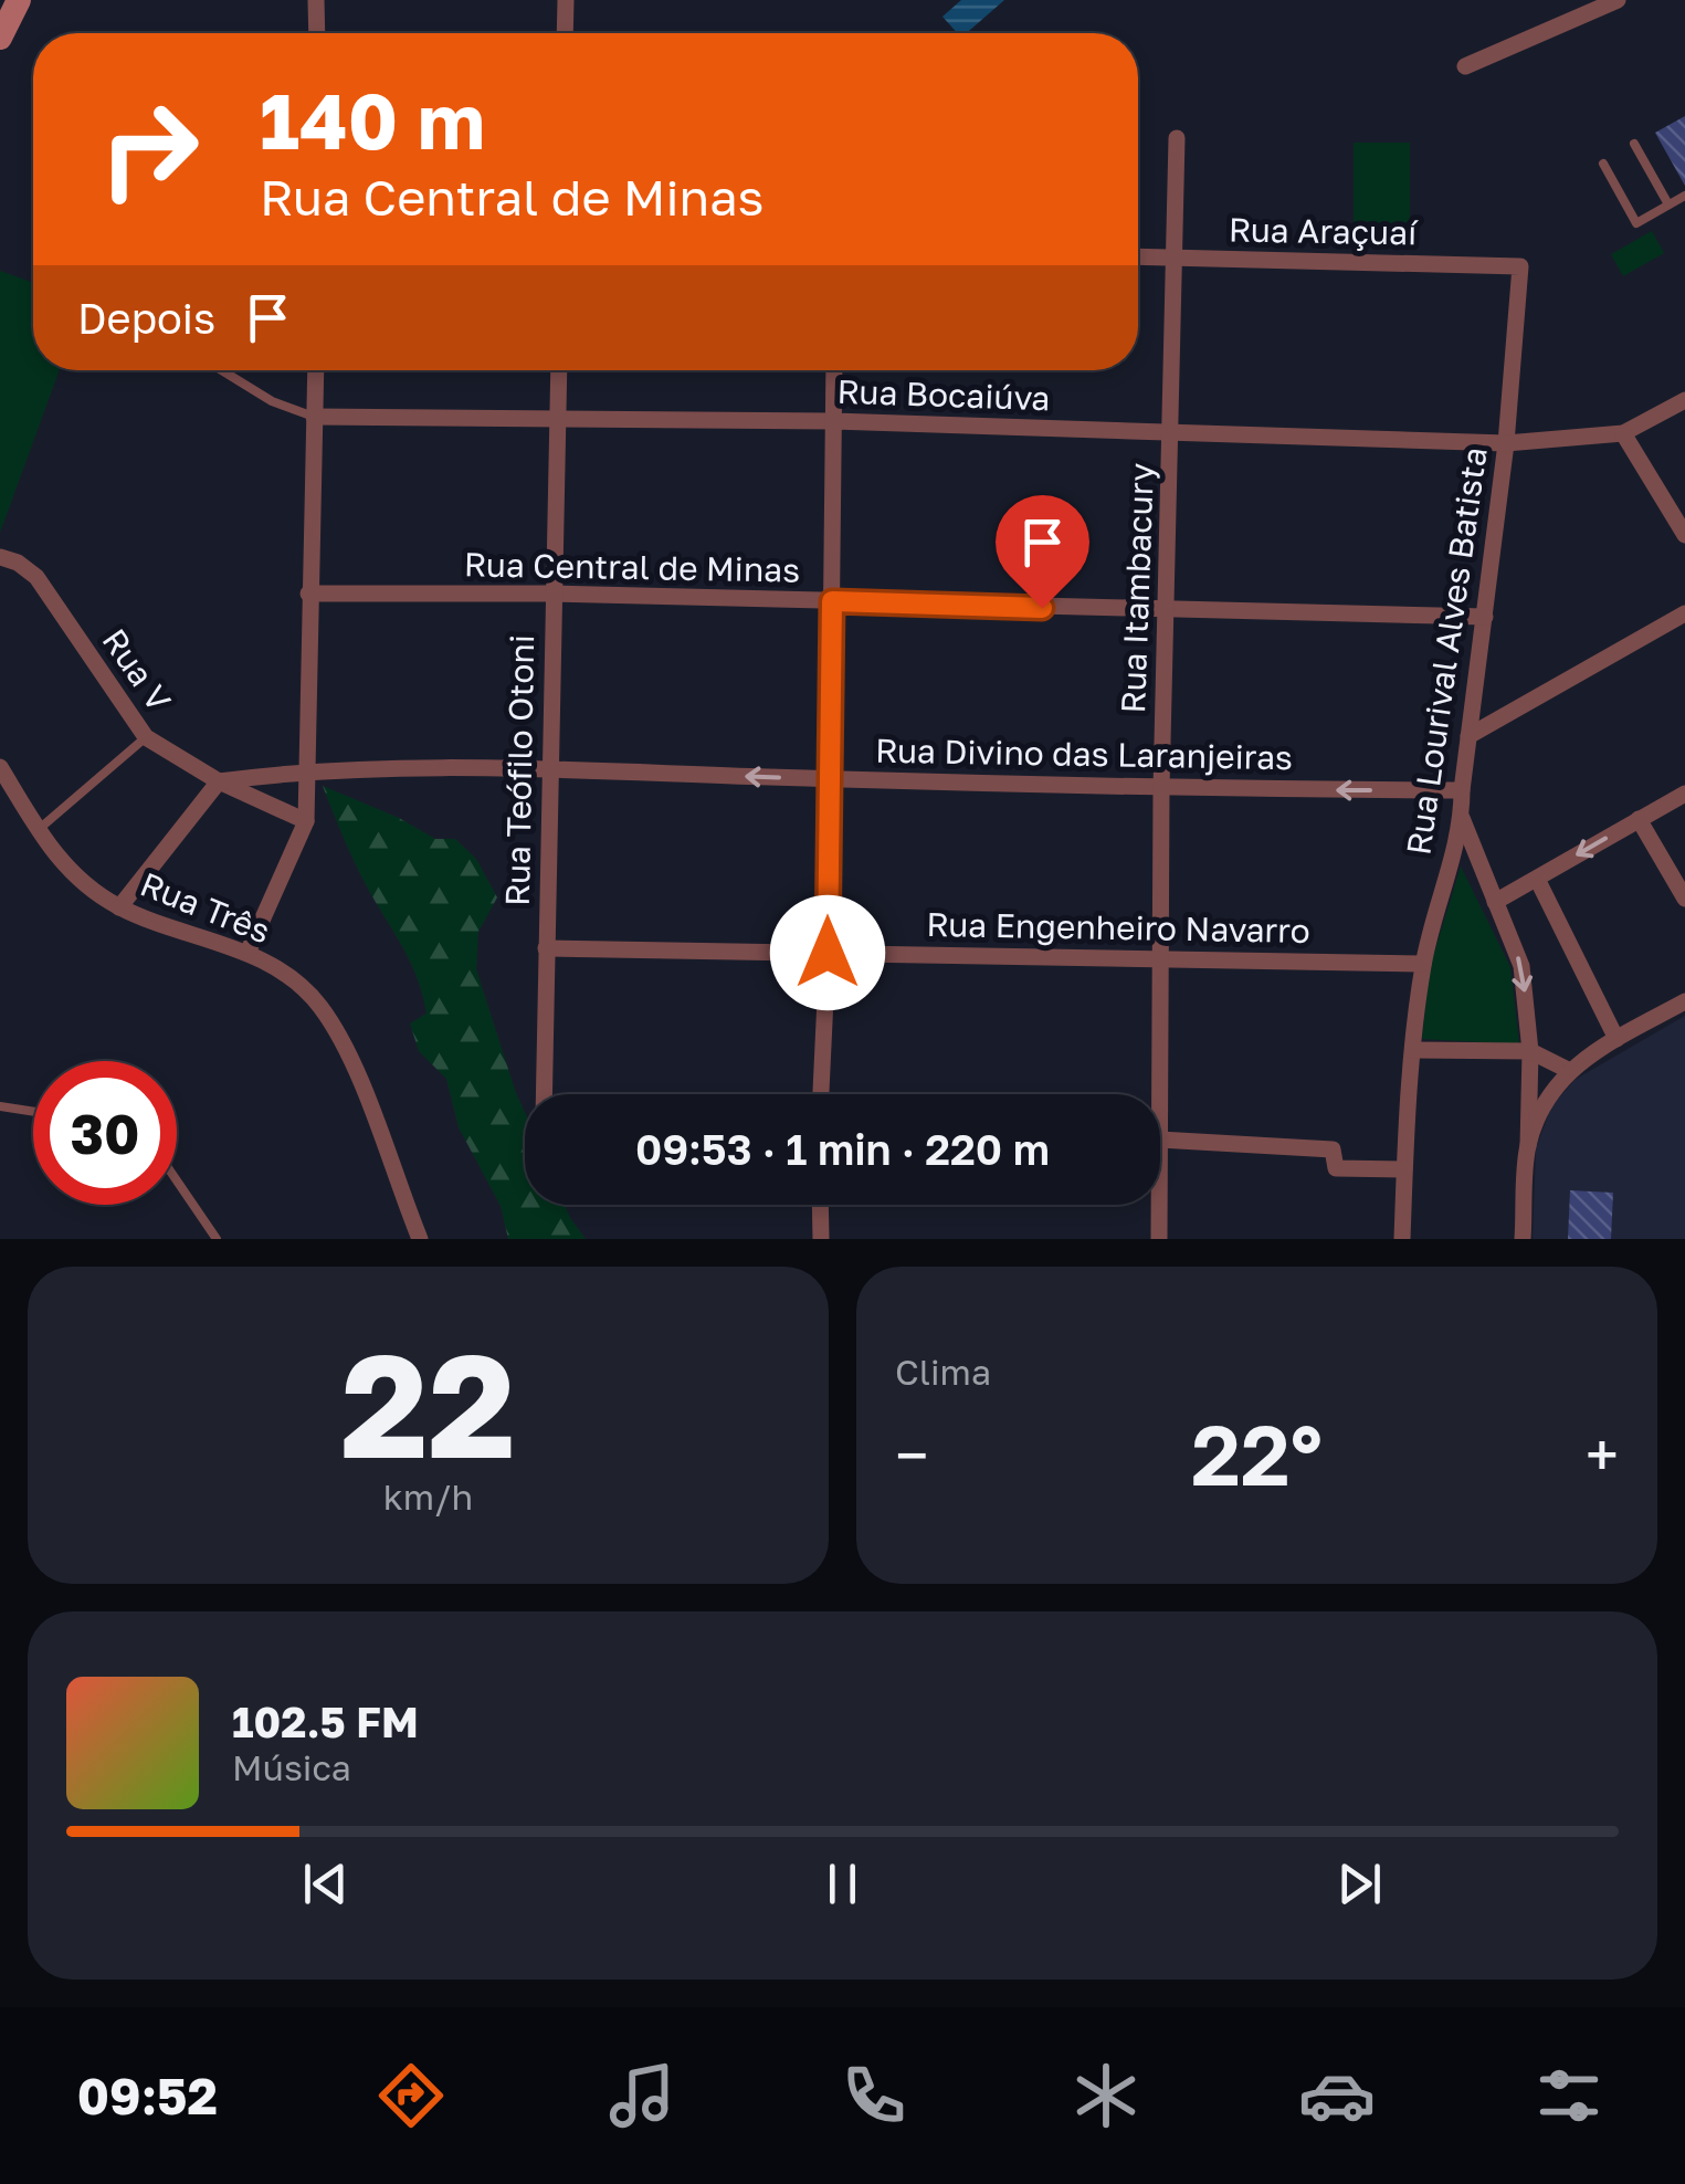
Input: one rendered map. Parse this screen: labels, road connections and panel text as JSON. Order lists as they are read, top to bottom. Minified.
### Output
{"streets":{"street":["Rua Araçuaí","Rua Bocaiúva","Rua Central de Minas","Rua Itambacury","Rua Lourival Alves Batista","Rua V","Rua Divino das Laranjeiras","Rua Teófilo Otoni","Rua Três","Rua Engenheiro Navarro"]},"crossings":[["Rua Araçuaí","Rua Itambacury"],["Rua Araçuaí","Rua Lourival Alves Batista"],["Rua Bocaiúva","Rua Itambacury"],["Rua Bocaiúva","Rua Lourival Alves Batista"],["Rua Bocaiúva","Rua Teófilo Otoni"],["Rua Central de Minas","Rua Itambacury"],["Rua Central de Minas","Rua Lourival Alves Batista"],["Rua Central de Minas","Rua Teófilo Otoni"],["Rua Itambacury","Rua Divino das Laranjeiras"],["Rua Itambacury","Rua Engenheiro Navarro"],["Rua Lourival Alves Batista","Rua Divino das Laranjeiras"],["Rua Lourival Alves Batista","Rua Engenheiro Navarro"],["Rua V","Rua Divino das Laranjeiras"],["Rua Divino das Laranjeiras","Rua Teófilo Otoni"],["Rua Teófilo Otoni","Rua Engenheiro Navarro"]],"one_way":["Rua Divino das Laranjeiras"],"page":{"turn":["140 m","Rua Central de Minas"],"then":"Depois","limit":"30","trip":"09:53 · 1 min · 220 m","tile":[["22","km/h"],"Clima"],"heat":["−","22°","+"],"song":["102.5 FM","Música"],"tabs":"09:52"}}
